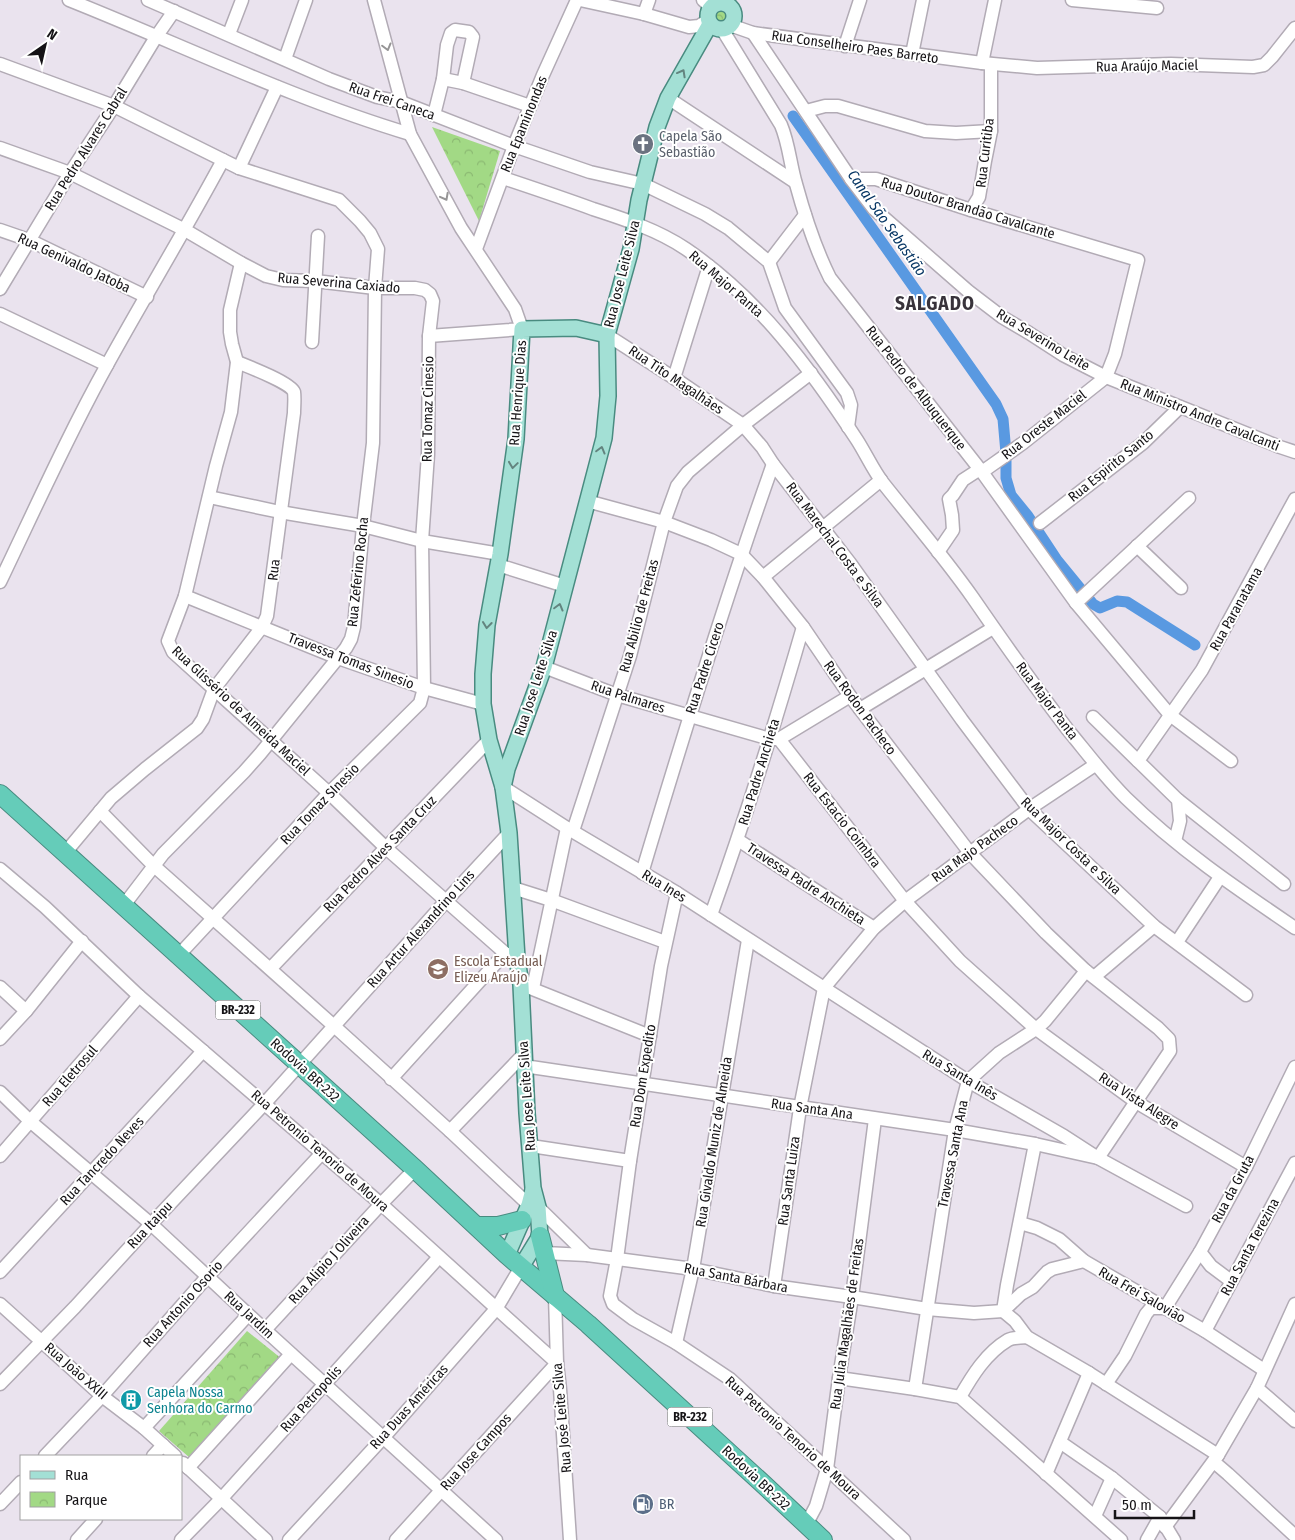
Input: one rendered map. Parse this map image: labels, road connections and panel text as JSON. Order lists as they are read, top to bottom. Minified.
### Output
{"streets":{"highway":["BR-232","Rodovia BR-232"],"main road":["Rua Jose Leite Silva","Rua Tito Magalhães","Rua Henrique Dias"],"street":["Rua Conselheiro Paes Barreto","Rua Araújo Maciel","Rua Frei Caneca","Rua Epaminondas","Rua Pedro Alvares Cabral","Rua Curitiba","Rua Doutor Brandão Cavalcante","Rua Genivaldo Jatoba","Rua Severina Caxiado","Rua Major Panta","Rua Severino Leite","Rua Pedro de Albuquerque","Rua Tomaz Cinesio","Rua Ministro Andre Cavalcanti","Rua Oreste Maciel","Rua Espirito Santo","Rua Marechal Costa e Silva","Rua","Rua Zeferino Rocha","Rua Paranatama","Rua Abilio de Freitas","Travessa Tomas Sinesio","Rua Padre Cicero","Rua Palmares","Rua Rodon Pacheco","Rua Glissério de Almeida Maciel","Rua Padre Anchieta","Rua Tomaz SInesio","Rua Estacio Coimbra","Rua Major Costa e Silva","Rua Majo Pacheco","Rua Pedro Alves Santa Cruz","Travessa Padre Anchieta","Rua Ines","Rua Artur Alexandrino Lins","Rua Santa Inês","Rua Eletrosul","Rua Dom Expedito","Rua Vista Alegre","Rua Santa Ana","Rua Givaldo Muniz de Almeida","Rua Petronio Tenorio de Moura","Travessa Santa Ana","Rua Tancredo Neves","Rua Santa Luiza","Rua da Gruta","Rua Itaipu","Rua Santa Terezina","Rua Alipio J Oliveira","Rua Santa Bárbara","Rua Frei Salovião","Rua Antonio Osorio","Rua Jardim","Rua Julia Magalhães de Freitas","Rua João XXIII","Rua Petropolis","Rua Duas Américas","Rua José Leite Silva","Rua Jose Campos"]},"crossings":[["Rua Conselheiro Paes Barreto","Rua Araújo Maciel"],["Rua Conselheiro Paes Barreto","Rua Curitiba"],["Rua Conselheiro Paes Barreto","Rua Jose Leite Silva"],["Rua Conselheiro Paes Barreto","Rua Pedro de Albuquerque"],["Rua Araújo Maciel","Rua Curitiba"],["Rua Frei Caneca","Rua Epaminondas"],["Rua Frei Caneca","Rua Pedro Alvares Cabral"],["Rua Frei Caneca","Rua Jose Leite Silva"],["Rua Frei Caneca","Rua Henrique Dias"],["Rua Epaminondas","Rua Major Panta"],["Rua Epaminondas","Rua Henrique Dias"],["Rua Pedro Alvares Cabral","Rua Genivaldo Jatoba"],["Rua Pedro Alvares Cabral","Rua Severina Caxiado"],["Rua Curitiba","Rua Doutor Brandão Cavalcante"],["Rua Doutor Brandão Cavalcante","Rua Severino Leite"],["Rua Doutor Brandão Cavalcante","Rua Ministro Andre Cavalcanti"],["Rua Doutor Brandão Cavalcante","Rua Oreste Maciel"],["Rua Jose Leite Silva","Rua Major Panta"],["Rua Jose Leite Silva","Rua Tito Magalhães"],["Rua Jose Leite Silva","Rua Pedro de Albuquerque"],["Rua Jose Leite Silva","Rua Henrique Dias"],["Rua Jose Leite Silva","Rua Abilio de Freitas"],["Rua Jose Leite Silva","Rua Palmares"],["Rua Jose Leite Silva","Rua Rodon Pacheco"],["Rua Jose Leite Silva","Rua Glissério de Almeida Maciel"],["Rua Jose Leite Silva","Rua Ines"],["Rua Jose Leite Silva","Rua Artur Alexandrino Lins"],["Rua Jose Leite Silva","BR-232"],["Rua Jose Leite Silva","Rua Santa Ana"],["Rua Jose Leite Silva","Rua Santa Bárbara"],["Rua Severina Caxiado","Rua Tomaz Cinesio"],["Rua Severina Caxiado","Rua Zeferino Rocha"],["Rua Severina Caxiado","Rua Glissério de Almeida Maciel"],["Rua Major Panta","Rua Oreste Maciel"],["Rua Major Panta","Rua Abilio de Freitas"],["Rua Major Panta","Rua Majo Pacheco"],["Rua Severino Leite","Rua Ministro Andre Cavalcanti"],["Rua Severino Leite","Rua Oreste Maciel"],["Rua Tito Magalhães","Rua Henrique Dias"],["Rua Tito Magalhães","Rua Tomaz Cinesio"],["Rua Tito Magalhães","Rua Marechal Costa e Silva"],["Rua Tito Magalhães","Rua Abilio de Freitas"],["Rua Pedro de Albuquerque","Rua Oreste Maciel"],["Rua Pedro de Albuquerque","Rua Paranatama"],["Rua Henrique Dias","Travessa Tomas Sinesio"],["Rua Henrique Dias","Rua Pedro Alves Santa Cruz"],["Rua Henrique Dias","Rua Ines"],["Rua Tomaz Cinesio","Travessa Tomas Sinesio"],["Rua Tomaz Cinesio","Rua Tomaz SInesio"],["Rua Ministro Andre Cavalcanti","Rua Oreste Maciel"],["Rua Ministro Andre Cavalcanti","Rua Espirito Santo"],["Rua Marechal Costa e Silva","Rua Abilio de Freitas"],["Rua Marechal Costa e Silva","Rua Padre Cicero"],["Rua Marechal Costa e Silva","Rua Major Costa e Silva"],["Rua","Travessa Tomas Sinesio"],["Rua","Rua Glissério de Almeida Maciel"],["Rua","Rodovia BR-232"],["Rua Zeferino Rocha","Travessa Tomas Sinesio"],["Rua Zeferino Rocha","Rua Glissério de Almeida Maciel"],["Rua Zeferino Rocha","Rodovia BR-232"],["Rua Abilio de Freitas","Rua Palmares"],["Rua Abilio de Freitas","Rua Rodon Pacheco"],["Rua Abilio de Freitas","Rua Ines"],["Travessa Tomas Sinesio","Rua Glissério de Almeida Maciel"],["Travessa Tomas Sinesio","Rua Tomaz SInesio"],["Rua Padre Cicero","Rua Palmares"],["Rua Padre Cicero","Rua Rodon Pacheco"],["Rua Padre Cicero","Rua Ines"],["Rua Palmares","Rua Padre Anchieta"],["Rua Palmares","Rua Estacio Coimbra"],["Rua Rodon Pacheco","Rua Padre Anchieta"],["Rua Rodon Pacheco","Rua Majo Pacheco"],["Rua Rodon Pacheco","Travessa Santa Ana"],["Rua Glissério de Almeida Maciel","Rua Tomaz SInesio"],["Rua Glissério de Almeida Maciel","Rua Pedro Alves Santa Cruz"],["Rua Glissério de Almeida Maciel","Rua Artur Alexandrino Lins"],["Rua Padre Anchieta","Rua Estacio Coimbra"],["Rua Padre Anchieta","Travessa Padre Anchieta"],["Rua Padre Anchieta","Rua Ines"],["Rua Tomaz SInesio","Rodovia BR-232"],["Rua Estacio Coimbra","Rua Majo Pacheco"],["Rua Estacio Coimbra","Rua Vista Alegre"],["Rua Estacio Coimbra","Travessa Santa Ana"],["Rua Major Costa e Silva","Rua Majo Pacheco"],["Rua Major Costa e Silva","Travessa Santa Ana"],["Rua Ines","Rua Santa Inês"],["Rua Ines","Rua Dom Expedito"],["Rua Ines","Rua Givaldo Muniz de Almeida"],["Rua Ines","Rua Santa Luiza"],["Rua Artur Alexandrino Lins","Rodovia BR-232"],["Rua Artur Alexandrino Lins","Rua Itaipu"],["BR-232","Rodovia BR-232"],["BR-232","Rua Duas Américas"],["BR-232","Rua José Leite Silva"],["Rodovia BR-232","Rua Itaipu"],["Rodovia BR-232","Rua Alipio J Oliveira"],["Rodovia BR-232","Rua Julia Magalhães de Freitas"],["Rodovia BR-232","Rua José Leite Silva"],["Rua Santa Inês","Rua Santa Ana"],["Rua Santa Inês","Travessa Santa Ana"],["Rua Santa Inês","Rua Santa Luiza"],["Rua Eletrosul","Rua Petronio Tenorio de Moura"],["Rua Eletrosul","Rua Jardim"],["Rua Dom Expedito","Rua Santa Ana"],["Rua Dom Expedito","Rua Petronio Tenorio de Moura"],["Rua Dom Expedito","Rua Santa Bárbara"],["Rua Vista Alegre","Travessa Santa Ana"],["Rua Vista Alegre","Rua da Gruta"],["Rua Santa Ana","Rua Givaldo Muniz de Almeida"],["Rua Santa Ana","Travessa Santa Ana"],["Rua Santa Ana","Rua Santa Luiza"],["Rua Santa Ana","Rua Julia Magalhães de Freitas"],["Rua Givaldo Muniz de Almeida","Rua Petronio Tenorio de Moura"],["Rua Givaldo Muniz de Almeida","Rua Santa Bárbara"],["Rua Petronio Tenorio de Moura","Rua Tancredo Neves"],["Rua Petronio Tenorio de Moura","Rua Itaipu"],["Rua Petronio Tenorio de Moura","Rua Alipio J Oliveira"],["Rua Petronio Tenorio de Moura","Rua Santa Bárbara"],["Rua Petronio Tenorio de Moura","Rua Antonio Osorio"],["Rua Petronio Tenorio de Moura","Rua Julia Magalhães de Freitas"],["Rua Petronio Tenorio de Moura","Rua Petropolis"],["Rua Petronio Tenorio de Moura","Rua Duas Américas"],["Rua Petronio Tenorio de Moura","Rua José Leite Silva"],["Rua Petronio Tenorio de Moura","Rua Jose Campos"],["Travessa Santa Ana","Rua Santa Bárbara"],["Rua Tancredo Neves","Rua Jardim"],["Rua Santa Luiza","Rua Santa Bárbara"],["Rua da Gruta","Rua Frei Salovião"],["Rua Itaipu","Rua Jardim"],["Rua Itaipu","Rua João XXIII"],["Rua Santa Terezina","Rua Frei Salovião"],["Rua Alipio J Oliveira","Rua Jardim"],["Rua Santa Bárbara","Rua Julia Magalhães de Freitas"],["Rua Antonio Osorio","Rua Jardim"],["Rua Antonio Osorio","Rua João XXIII"],["Rua Jardim","Rua Petropolis"],["Rua Jardim","Rua Duas Américas"],["Rua Jardim","Rua Jose Campos"],["Rua José Leite Silva","Rua Jose Campos"]],"one_way":["Rua Henrique Dias"],"districts":["SALGADO"],"water":["Canal São Sebastião"],"places":{"church":["Capela São Sebastião"],"school or university":["Escola Estadual Elizeu Araújo"],"building":["Capela Nossa Senhora do Carmo"],"fuel station":["BR"]},"legend":["Rua","Parque"],"scale_bar":"50 m","north":"top right"}
